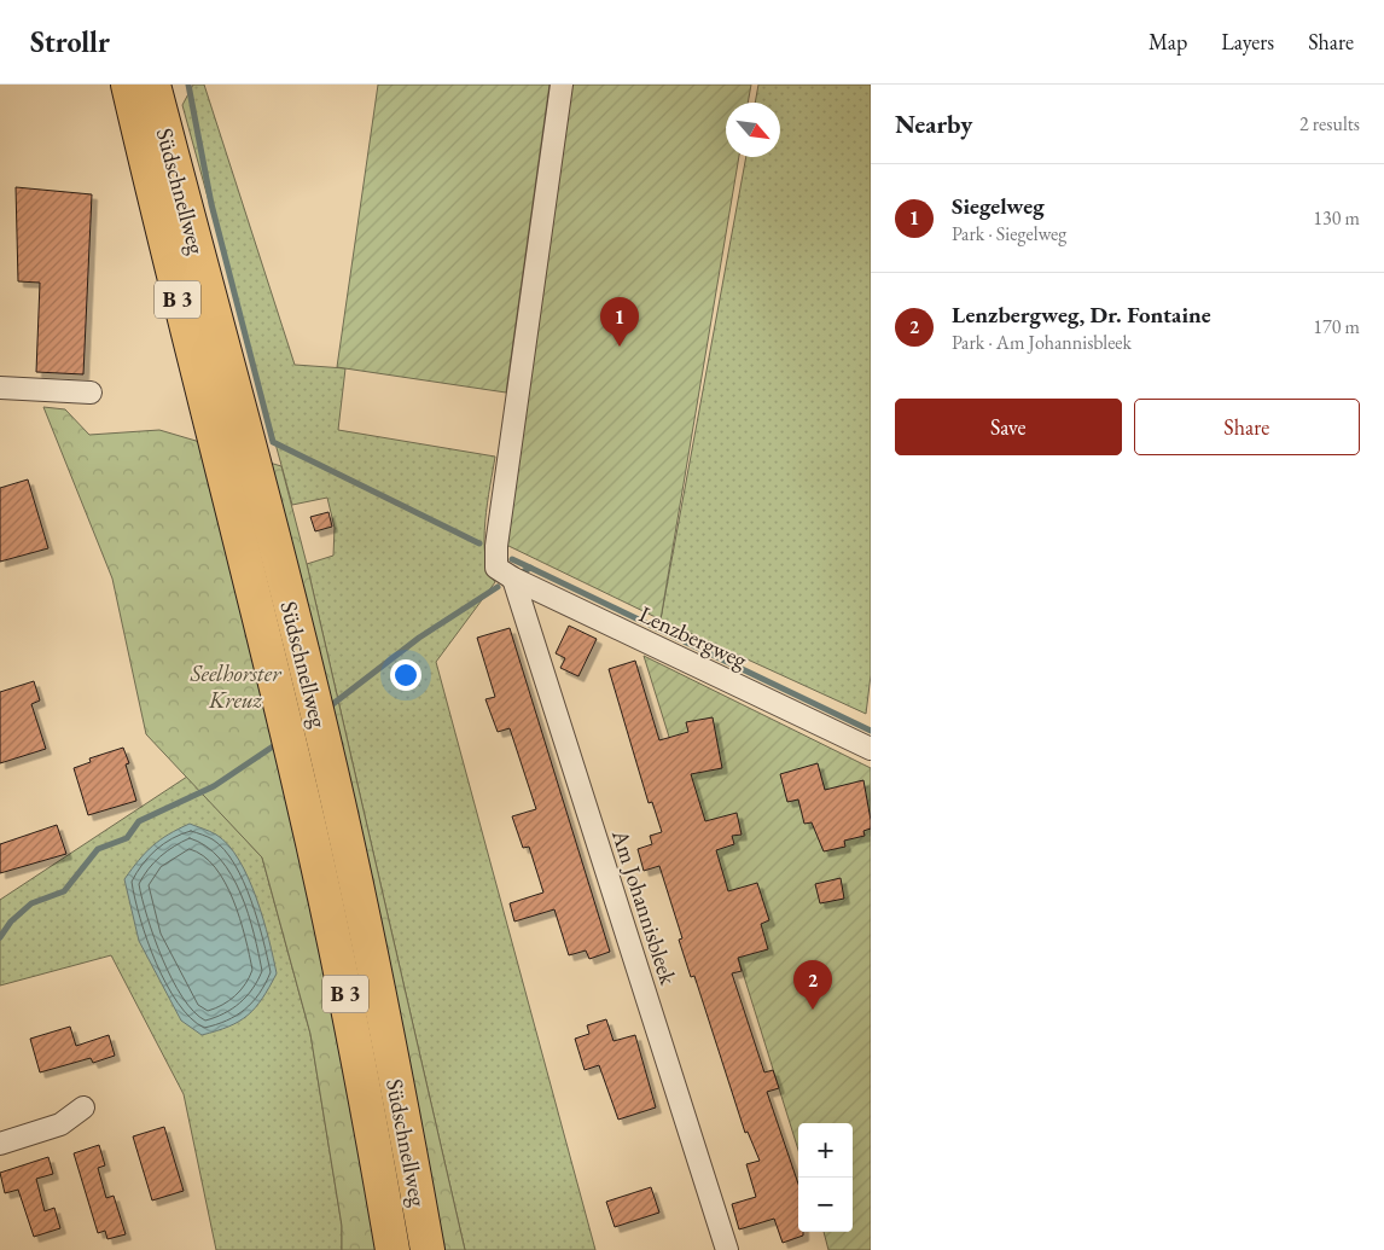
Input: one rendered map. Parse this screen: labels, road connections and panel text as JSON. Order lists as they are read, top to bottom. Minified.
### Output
{"streets":{"highway":["Südschnellweg","B 3"],"street":["Lenzbergweg","Am Johannisbleek"]},"crossings":[["Südschnellweg","B 3"],["Lenzbergweg","Am Johannisbleek"]],"parks":["Seelhorster Kreuz"],"north":"bottom right","page":{"header":"Strollr","nav":["Map","Layers","Share"],"heading":["Nearby","2 results"],"list":[{"mark":"1","name":"Siegelweg","note":"Park · Siegelweg","value":"130 m"},{"mark":"2","name":"Lenzbergweg, Dr. Fontaine","note":"Park · Am Johannisbleek","value":"170 m"}],"pins":["1","2"],"buttons":["Save","Share"],"map_buttons":["+","−"]}}
